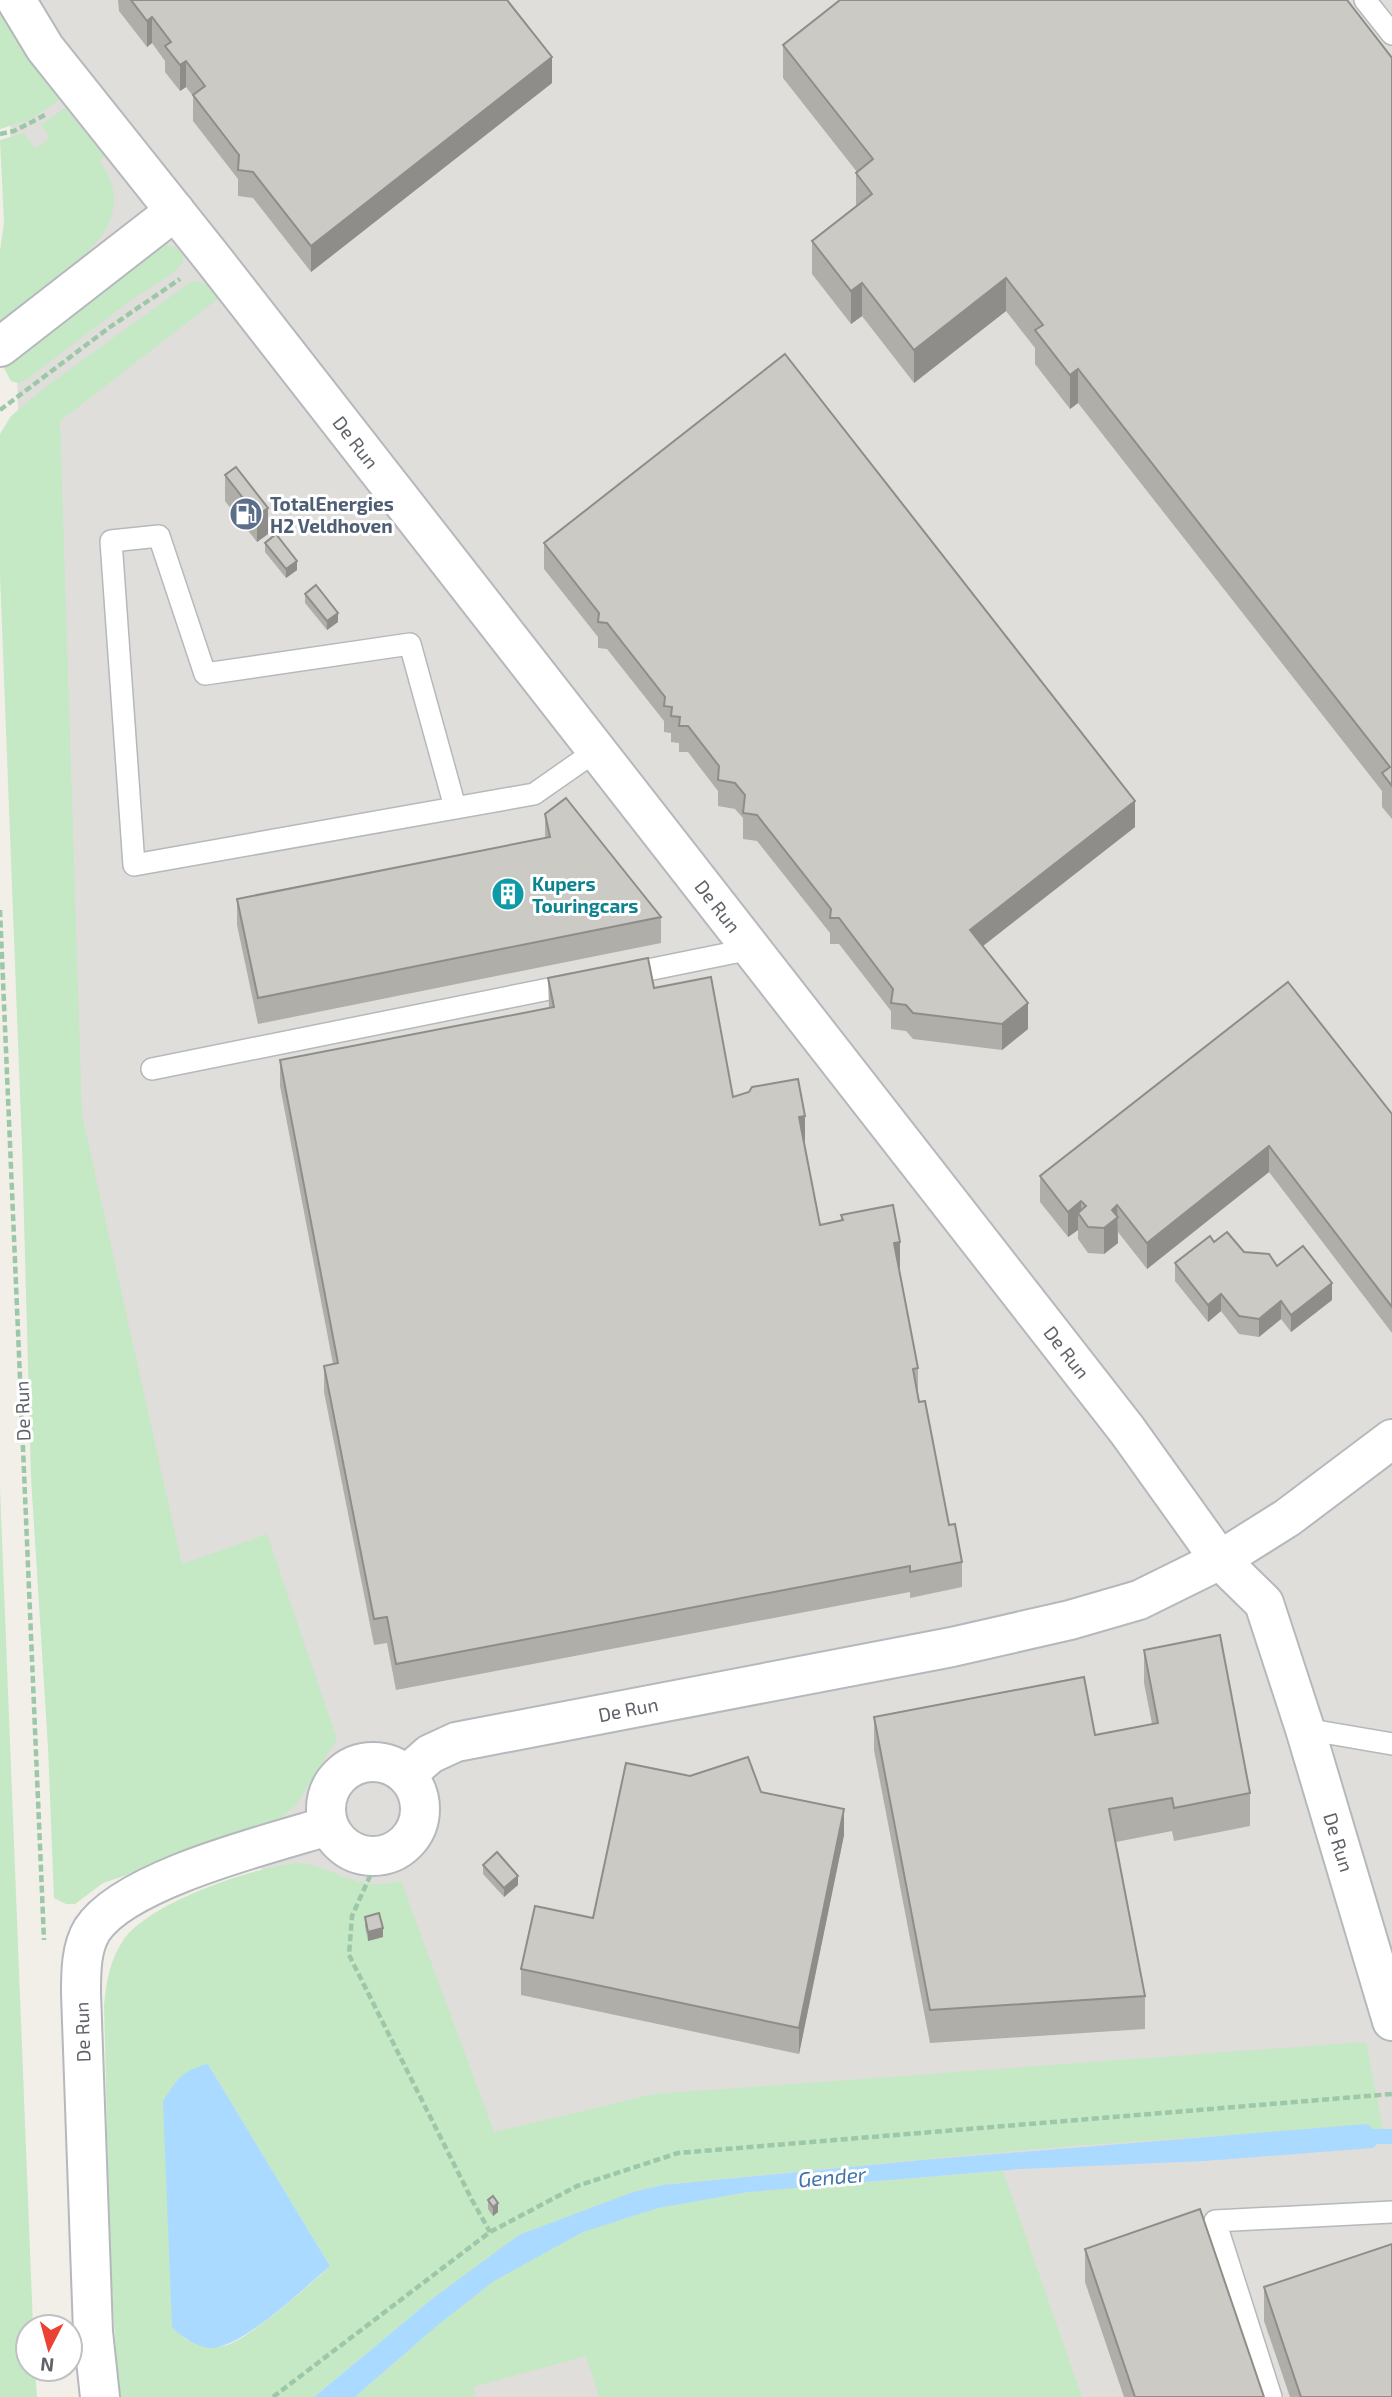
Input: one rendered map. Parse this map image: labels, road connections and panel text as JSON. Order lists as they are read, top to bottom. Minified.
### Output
{"streets":{"street":["De Run"]},"water":["Gender"],"places":{"fuel station":["TotalEnergies H2 Veldhoven"],"building":["Kupers Touringcars"]},"north":"bottom"}
